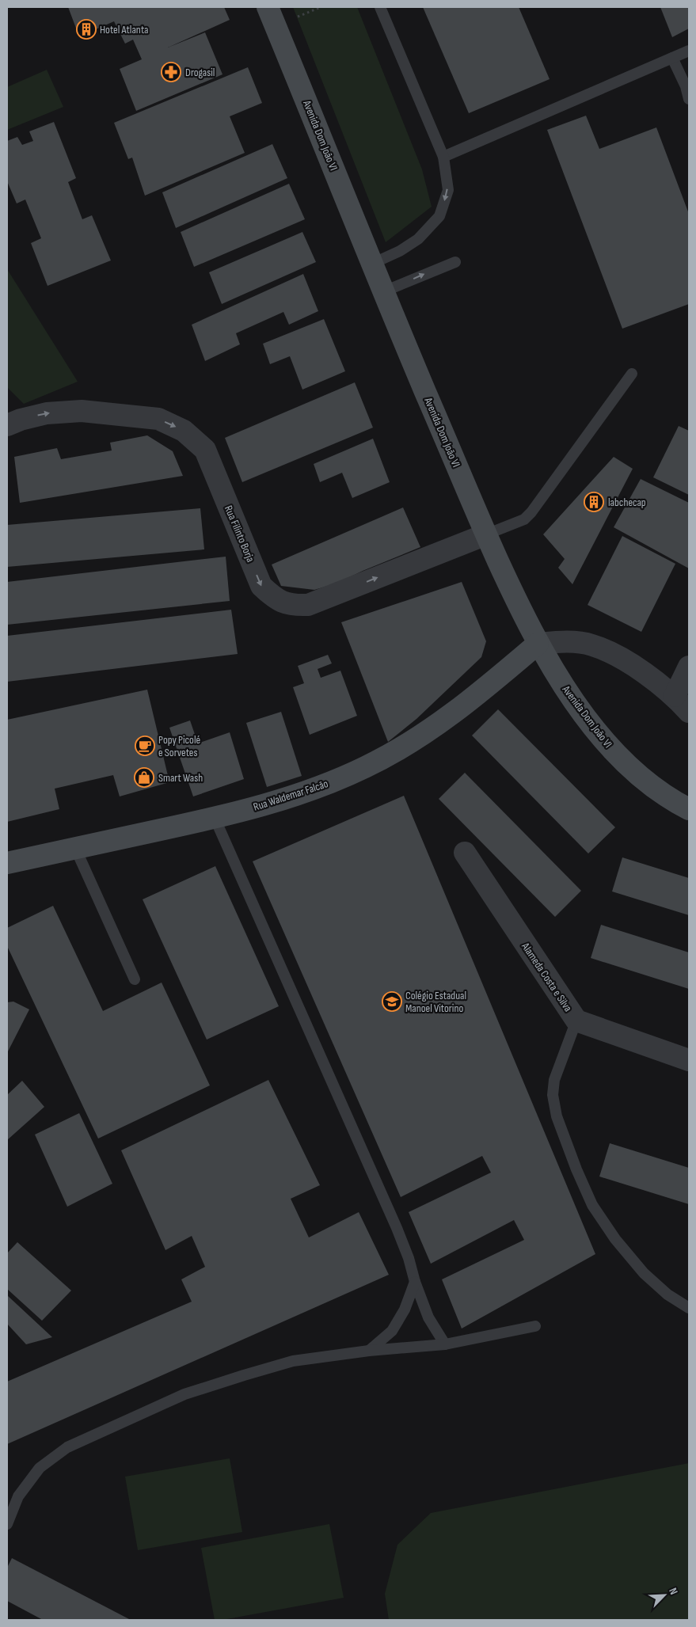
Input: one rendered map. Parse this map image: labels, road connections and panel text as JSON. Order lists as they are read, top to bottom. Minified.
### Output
{"streets":{"main road":["Avenida Dom João VI","Rua Waldemar Falcão"],"street":["Rua Filinto Borja","Alameda Costa e Silva"]},"crossings":[["Avenida Dom João VI","Rua Filinto Borja"],["Avenida Dom João VI","Rua Waldemar Falcão"]],"one_way":["Rua Filinto Borja"],"places":{"building":["Hotel Atlanta","labchecap"],"pharmacy":["Drogasil"],"cafe":["Popy Picolé e Sorvetes"],"shop":["Smart Wash"],"school or university":["Colégio Estadual Manoel Vitorino"]},"north":"top right"}
